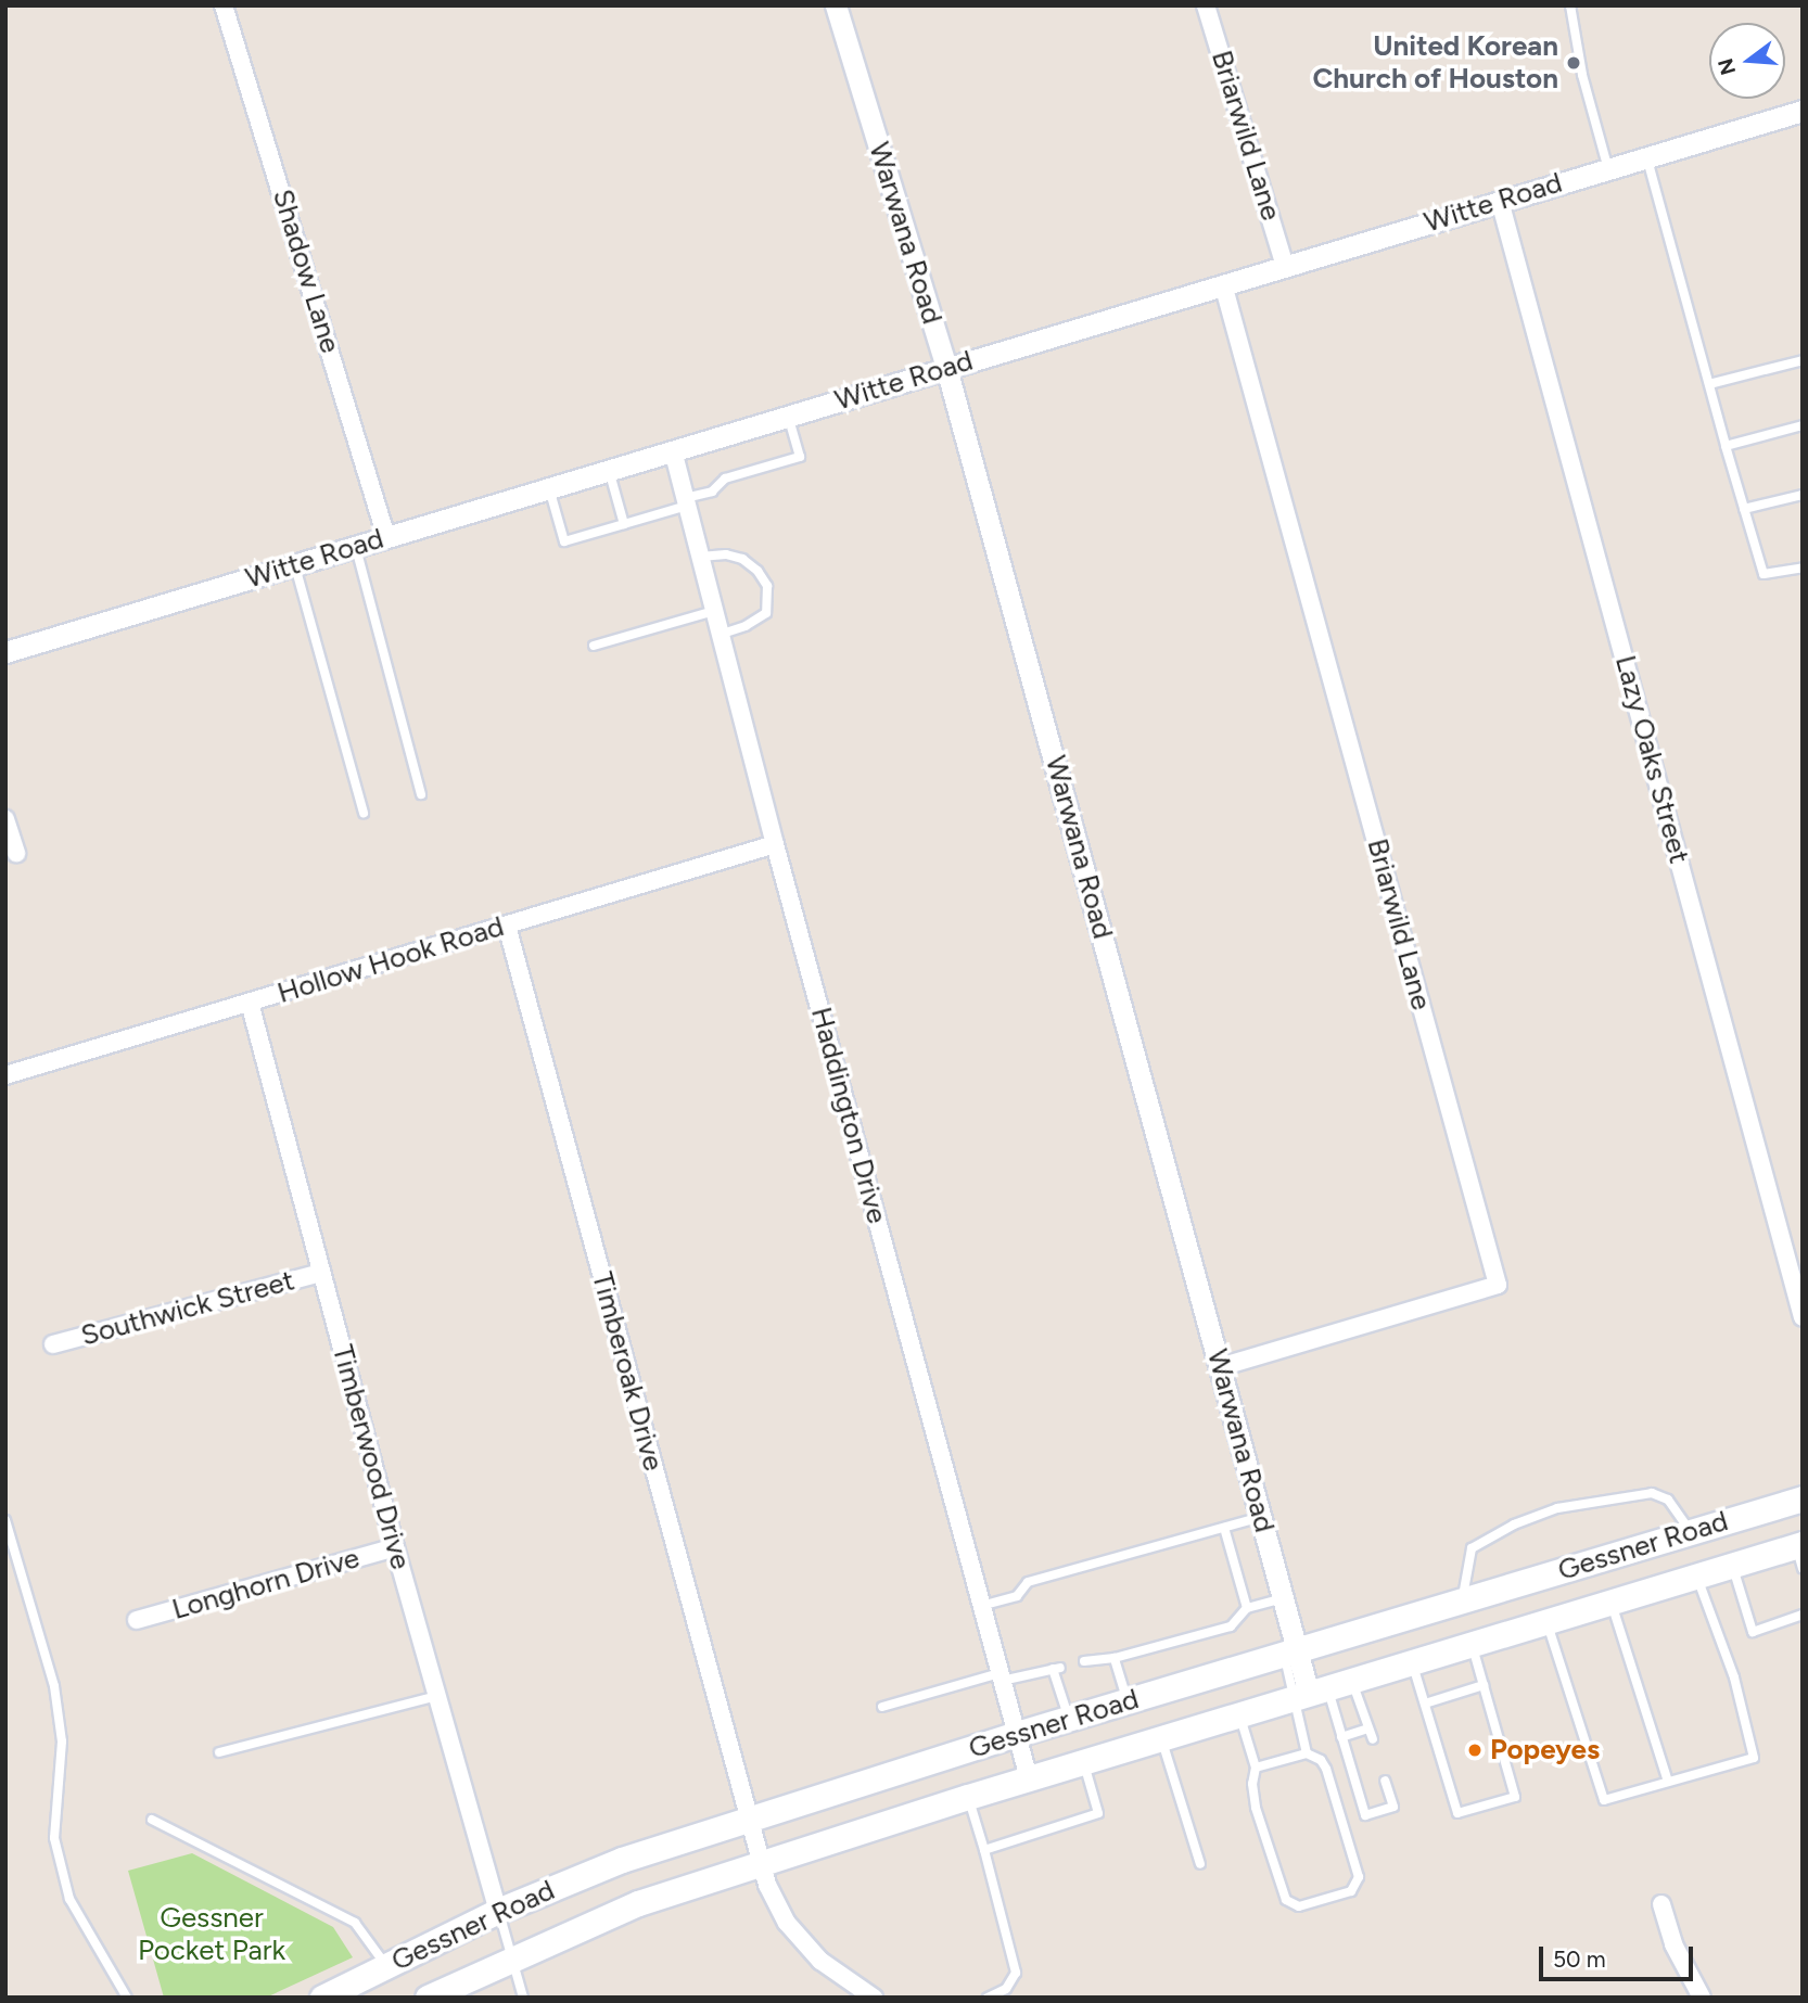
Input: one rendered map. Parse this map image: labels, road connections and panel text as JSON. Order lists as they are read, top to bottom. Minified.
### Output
{"streets":{"main road":["Gessner Road"],"street":["Briarwild Lane","Witte Road","Warwana Road","Shadow Lane","Lazy Oaks Street","Hollow Hook Road","Haddington Drive","Southwick Street","Timberoak Drive","Timberwood Drive","Longhorn Drive"]},"crossings":[["Briarwild Lane","Witte Road"],["Briarwild Lane","Warwana Road"],["Witte Road","Warwana Road"],["Witte Road","Shadow Lane"],["Witte Road","Lazy Oaks Street"],["Witte Road","Haddington Drive"],["Warwana Road","Gessner Road"],["Hollow Hook Road","Haddington Drive"],["Hollow Hook Road","Timberoak Drive"],["Hollow Hook Road","Timberwood Drive"],["Haddington Drive","Gessner Road"],["Southwick Street","Timberwood Drive"],["Timberoak Drive","Gessner Road"],["Timberwood Drive","Gessner Road"],["Timberwood Drive","Longhorn Drive"]],"parks":["Gessner Pocket Park"],"places":["United Korean Church of Houston","Popeyes"],"scale_bar":"50 m","north":"left"}
